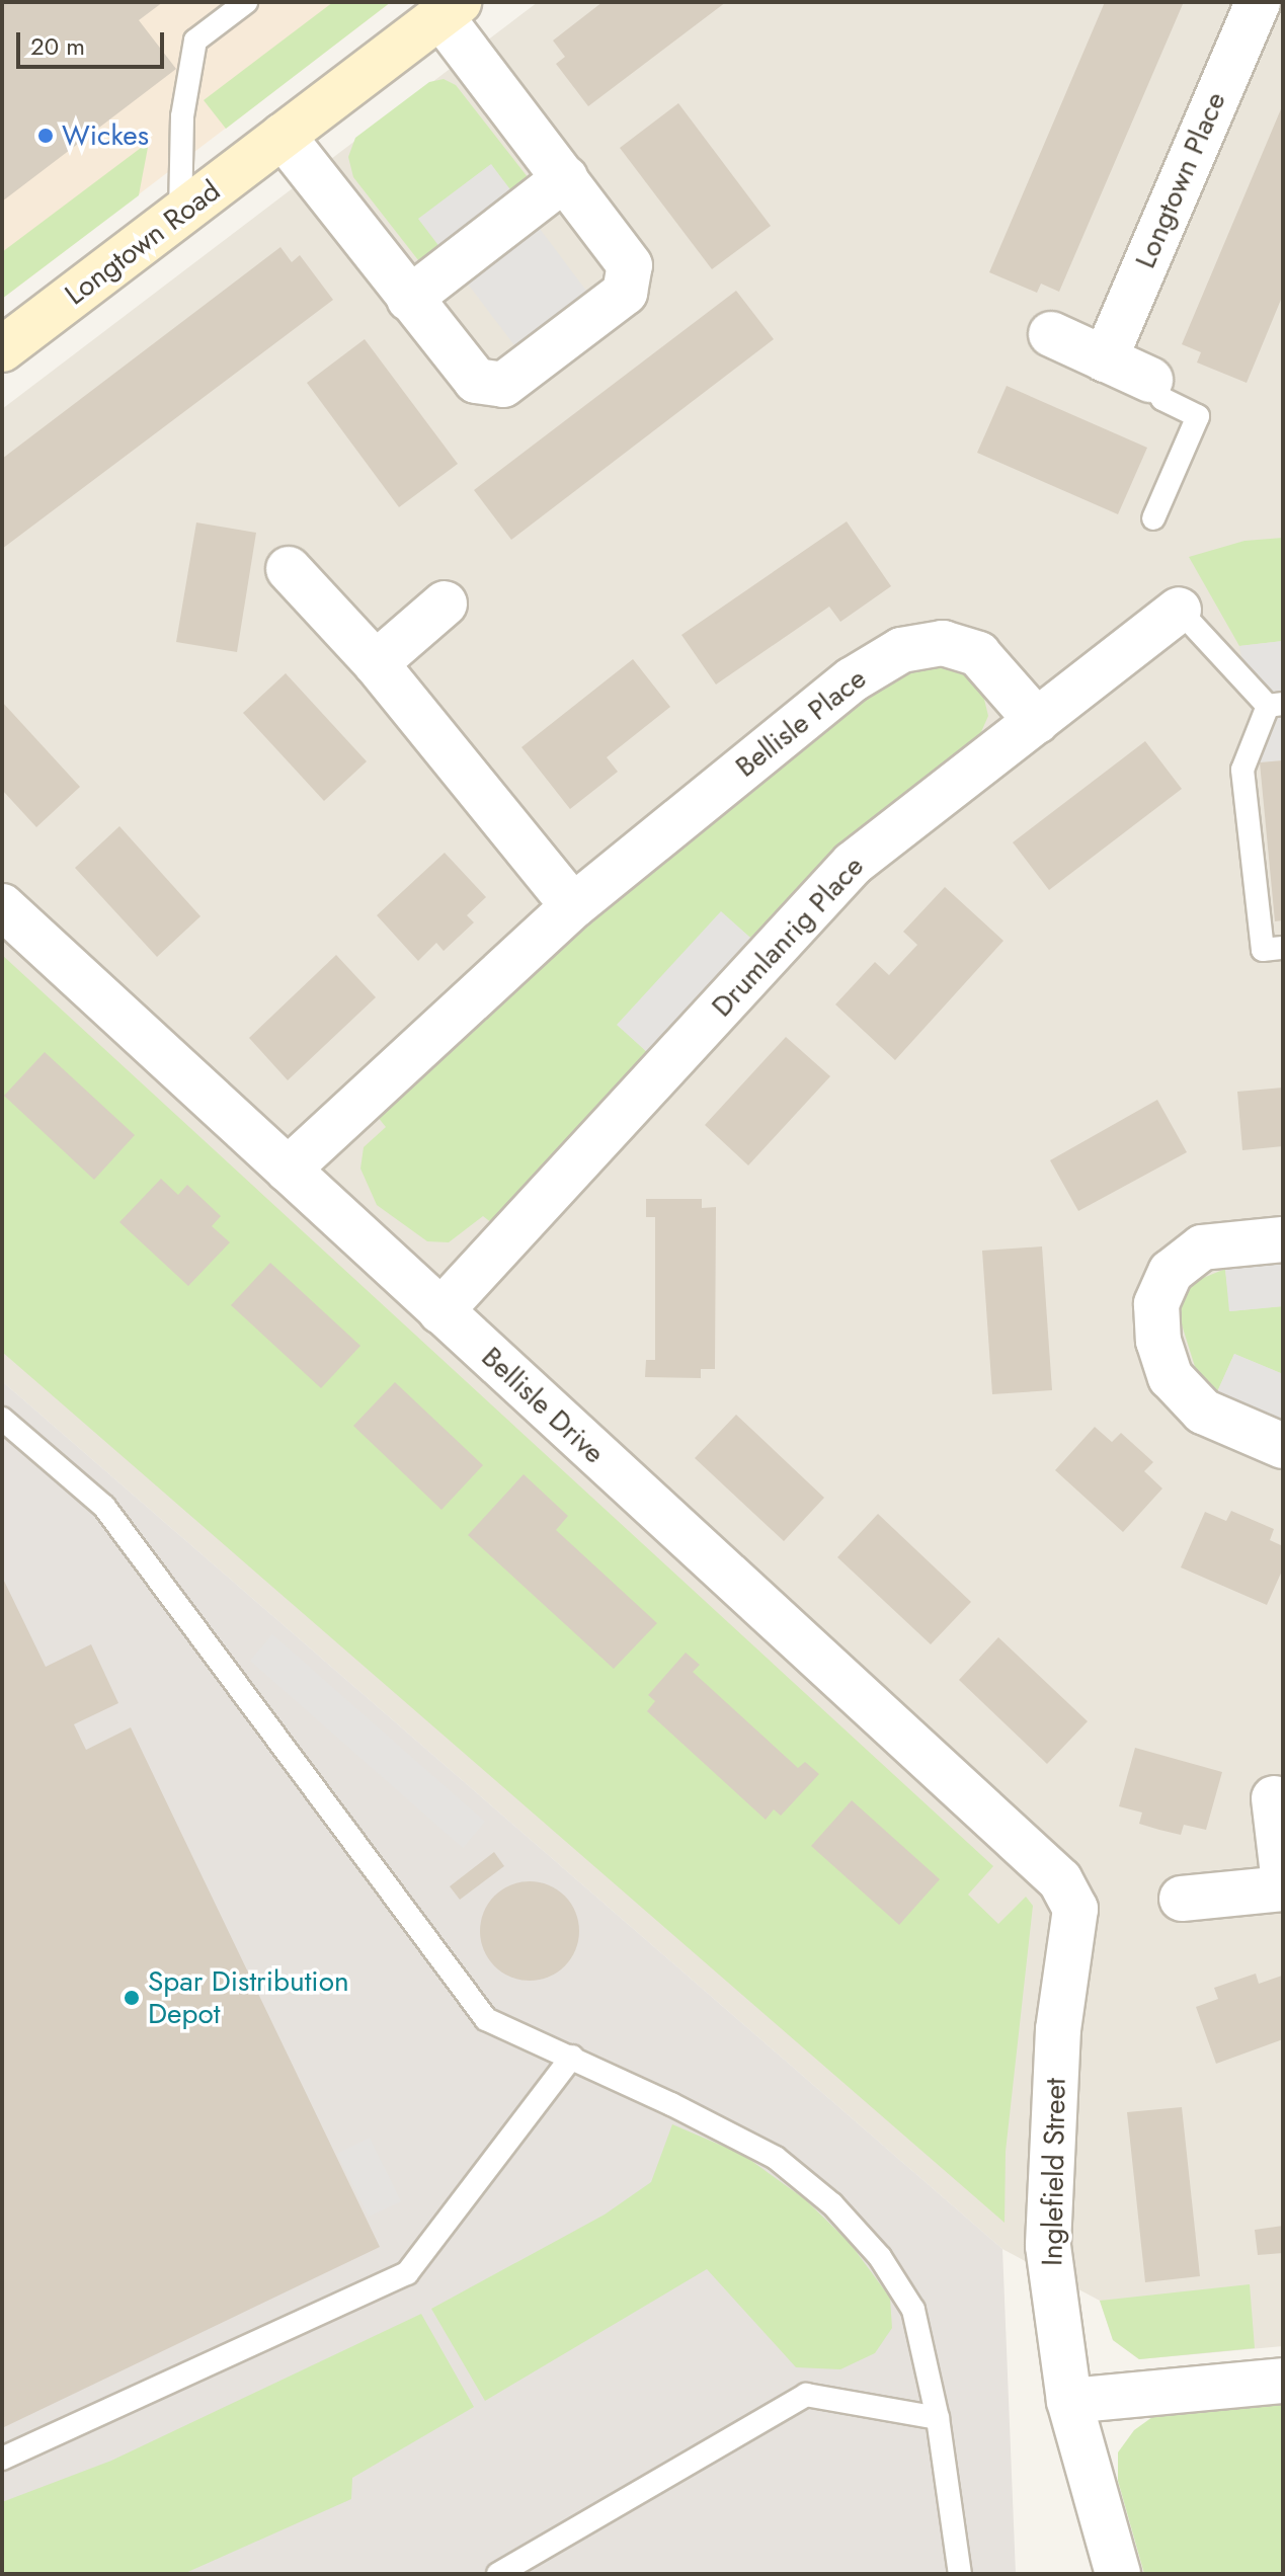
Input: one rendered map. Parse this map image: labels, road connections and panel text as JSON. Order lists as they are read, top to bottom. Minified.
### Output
{"streets":{"street":["Longtown Place","Longtown Road","Bellisle Place","Drumlanrig Place","Bellisle Drive","Inglefield Street"]},"crossings":[["Bellisle Place","Drumlanrig Place"],["Bellisle Place","Bellisle Drive"],["Drumlanrig Place","Bellisle Drive"],["Bellisle Drive","Inglefield Street"]],"places":["Wickes","Spar Distribution Depot"],"scale_bar":"20 m"}
